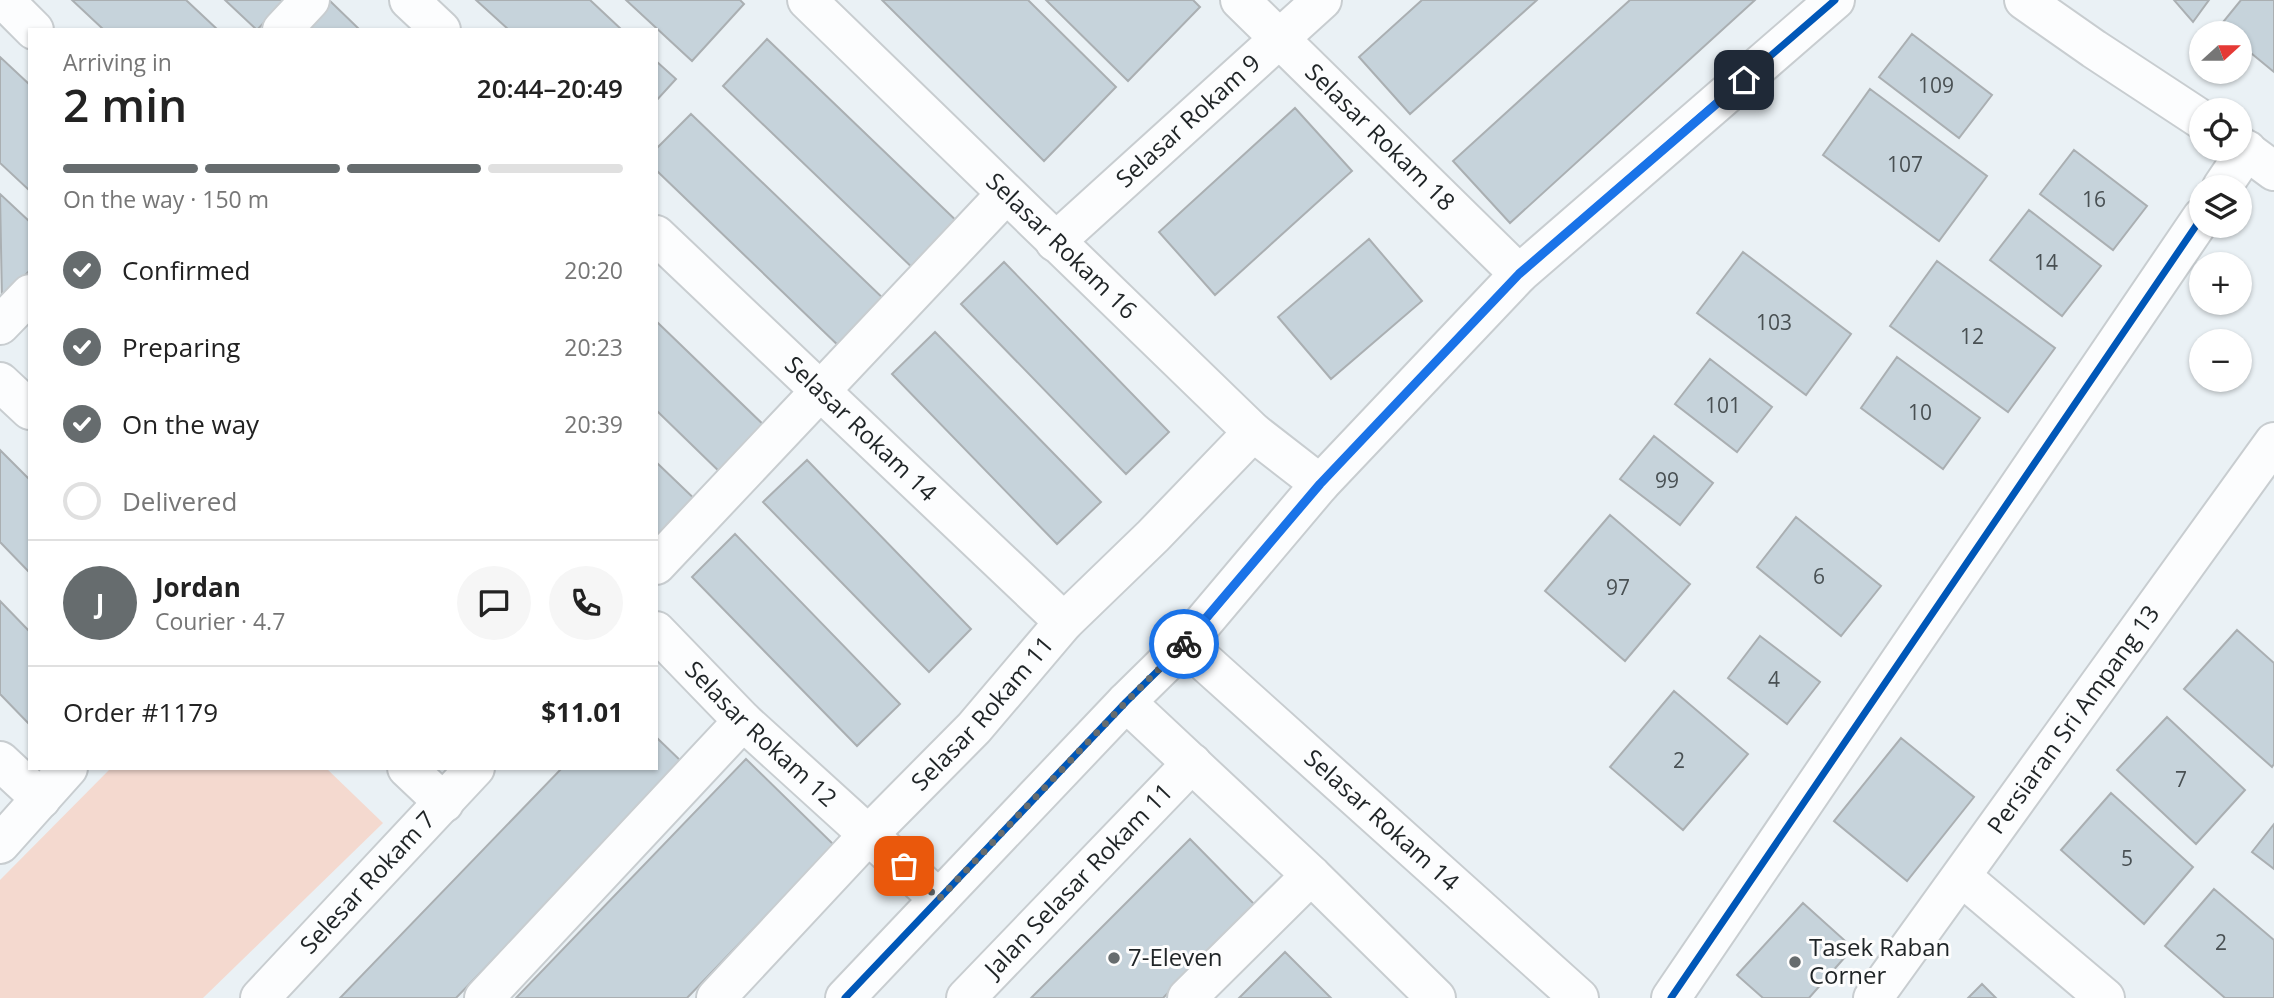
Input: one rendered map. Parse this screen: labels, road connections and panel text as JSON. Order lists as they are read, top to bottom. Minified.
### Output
{"streets":{"street":["Selasar Rokam 9","Selasar Rokam 18","Selasar Rokam 16","Selasar Rokam 14","Selasar Rokam 11","Persiaran Sri Ampang 13","Selasar Rokam 12","Jalan Selasar Rokam 11","Selesar Rokam 7"]},"crossings":[["Selasar Rokam 9","Selasar Rokam 18"],["Selasar Rokam 9","Selasar Rokam 16"],["Selasar Rokam 16","Selasar Rokam 11"],["Selasar Rokam 14","Selasar Rokam 11"],["Selasar Rokam 11","Selasar Rokam 12"]],"places":["7-Eleven","Tasek Raban Corner"],"house_numbers":["109","107","16","14","103","12","101","10","99","6","97","4","2","7","5","2"],"north":"right","page":{"map_buttons":["+","−"],"heading":["2 min","Arriving in","20:44–20:49"],"panel":["Jordan","Courier · 4.7","Order #1179","$11.01"],"bar":"On the way · 150 m","list":[["Confirmed","20:20"],["Preparing","20:23"],["On the way","20:39"],"Delivered"],"round":"J"}}
